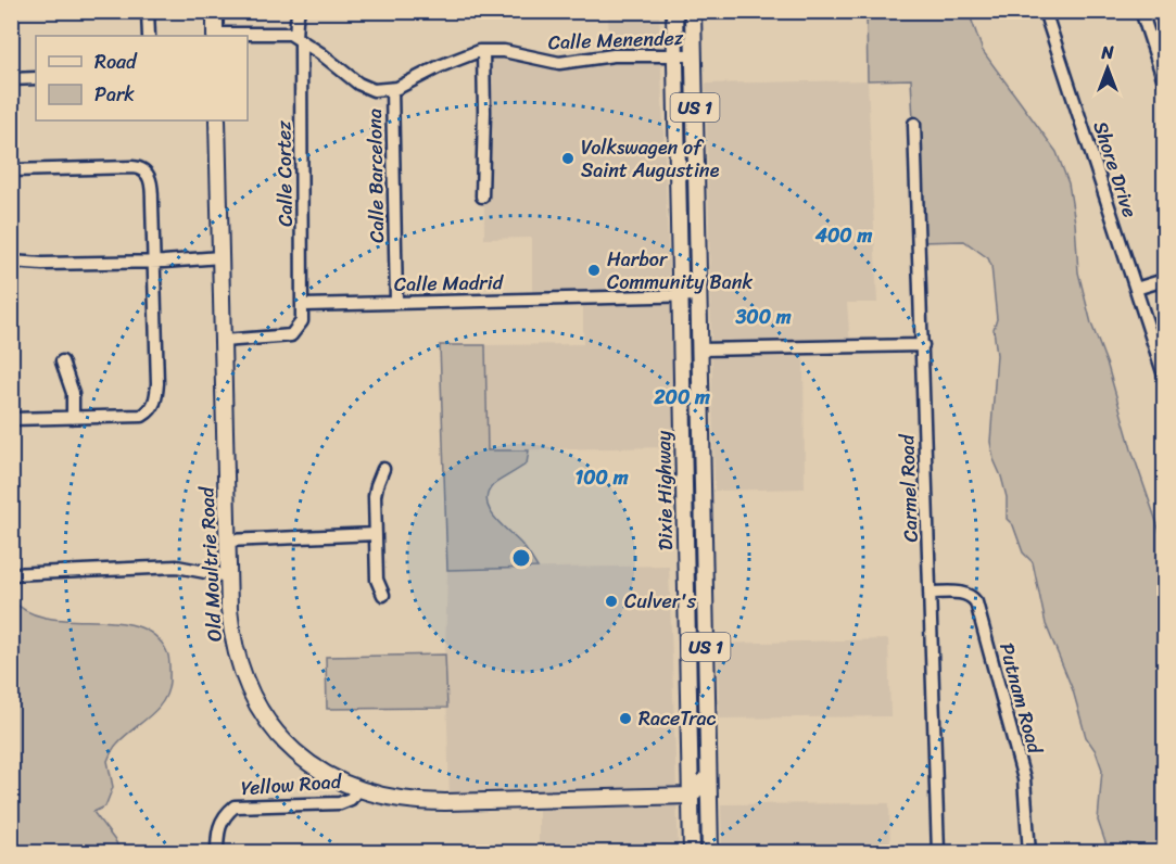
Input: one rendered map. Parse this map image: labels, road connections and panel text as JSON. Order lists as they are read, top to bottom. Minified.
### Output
{"streets":{"main road":["US 1","Dixie Highway","Old Moultrie Road"],"street":["Calle Menendez","Shore Drive","Calle Cortez","Calle Barcelona","Calle Madrid","Carmel Road","Putnam Road","Yellow Road"]},"crossings":[["Calle Menendez","US 1"],["Calle Menendez","Calle Barcelona"],["Calle Menendez","Dixie Highway"],["US 1","Calle Madrid"],["Calle Cortez","Calle Madrid"],["Calle Barcelona","Calle Madrid"],["Calle Madrid","Dixie Highway"],["Carmel Road","Putnam Road"],["Dixie Highway","Old Moultrie Road"],["Old Moultrie Road","Yellow Road"]],"places":["Volkswagen of Saint Augustine","Harbor Community Bank","Culver's","RaceTrac"],"legend":["Road","Park"],"north":"top","rings":["400 m","300 m","200 m","100 m"]}
